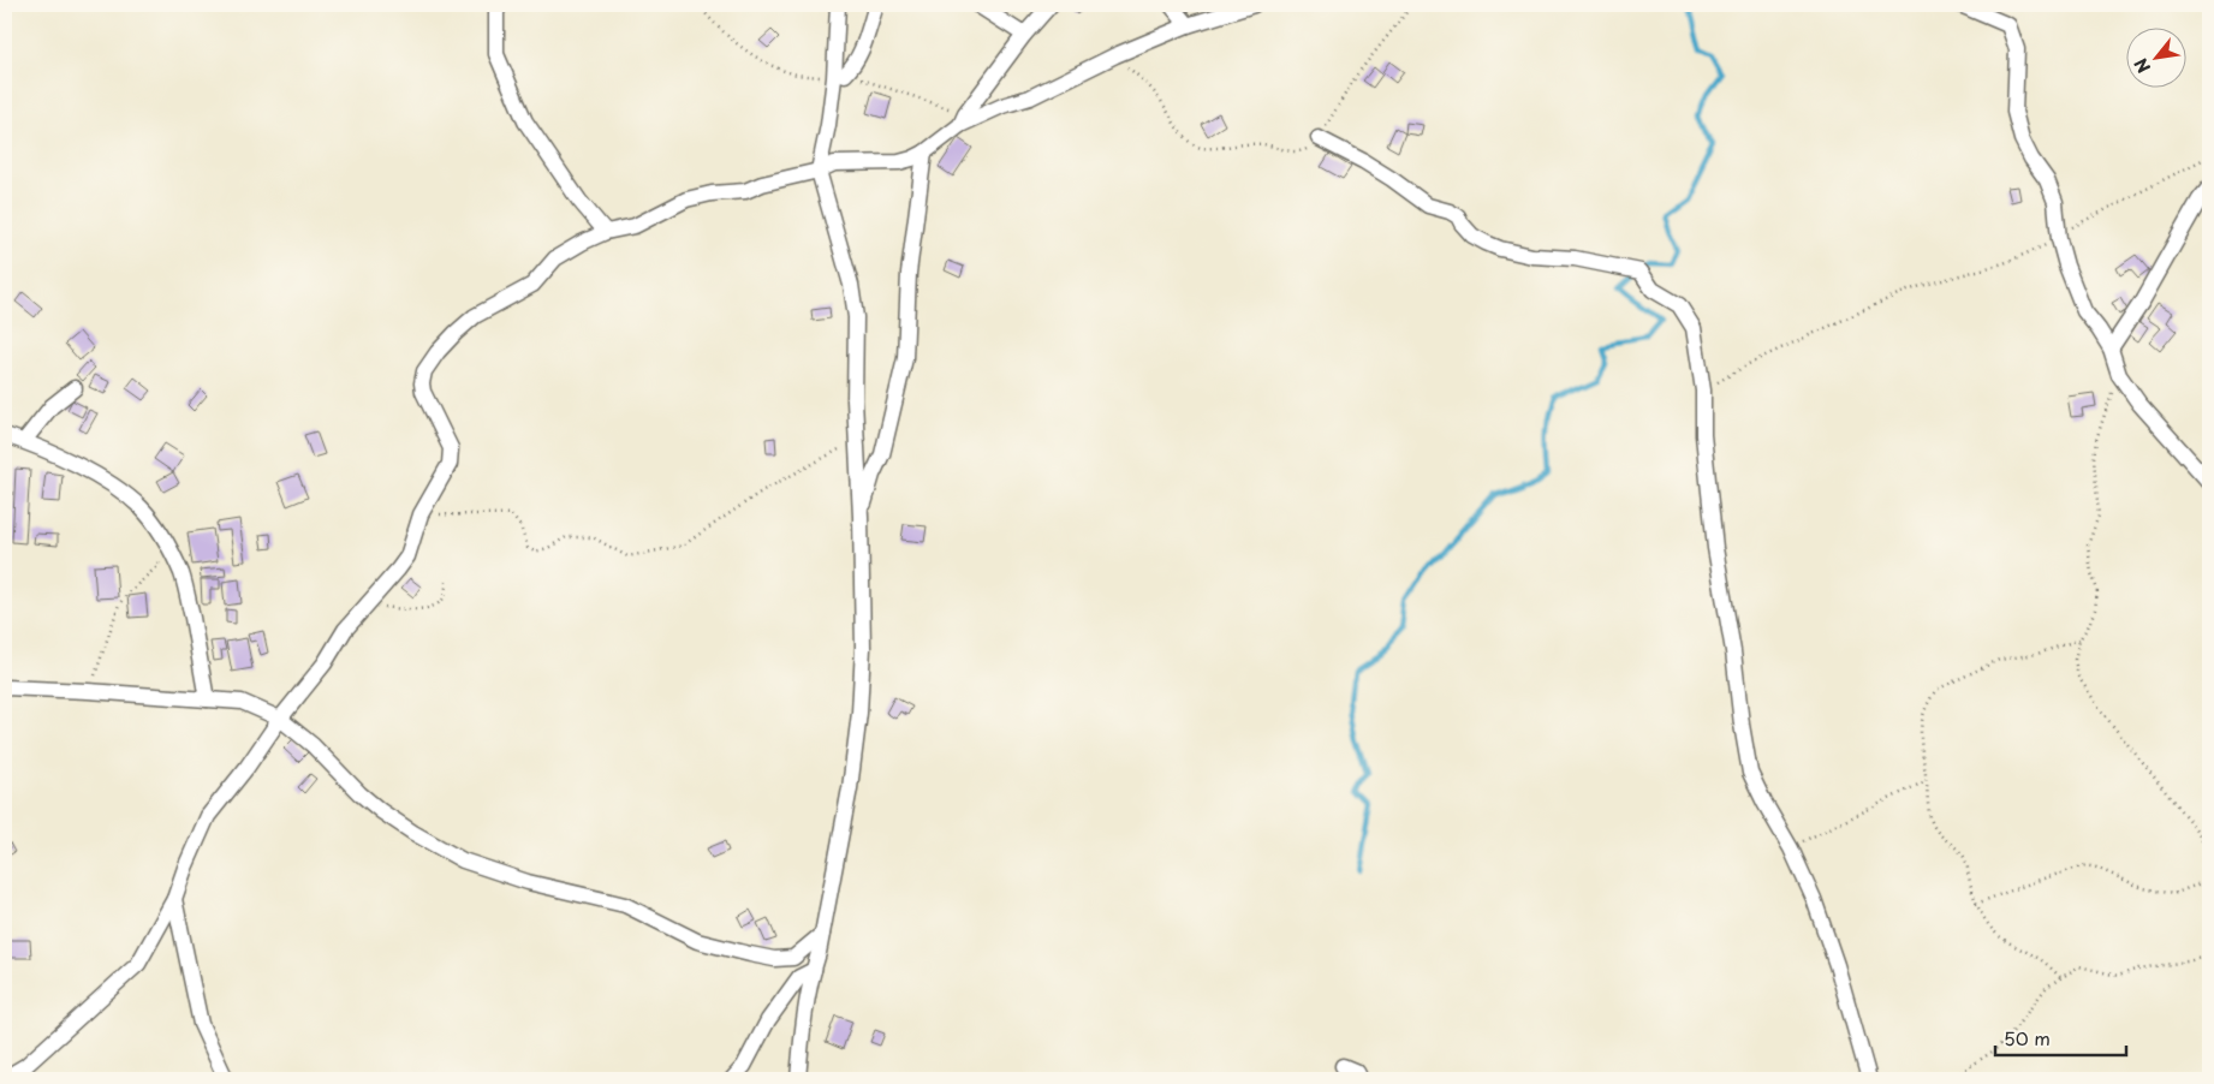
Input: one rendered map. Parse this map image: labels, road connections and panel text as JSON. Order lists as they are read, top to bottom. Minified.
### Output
{"scale_bar":"50 m","north":"bottom left"}
